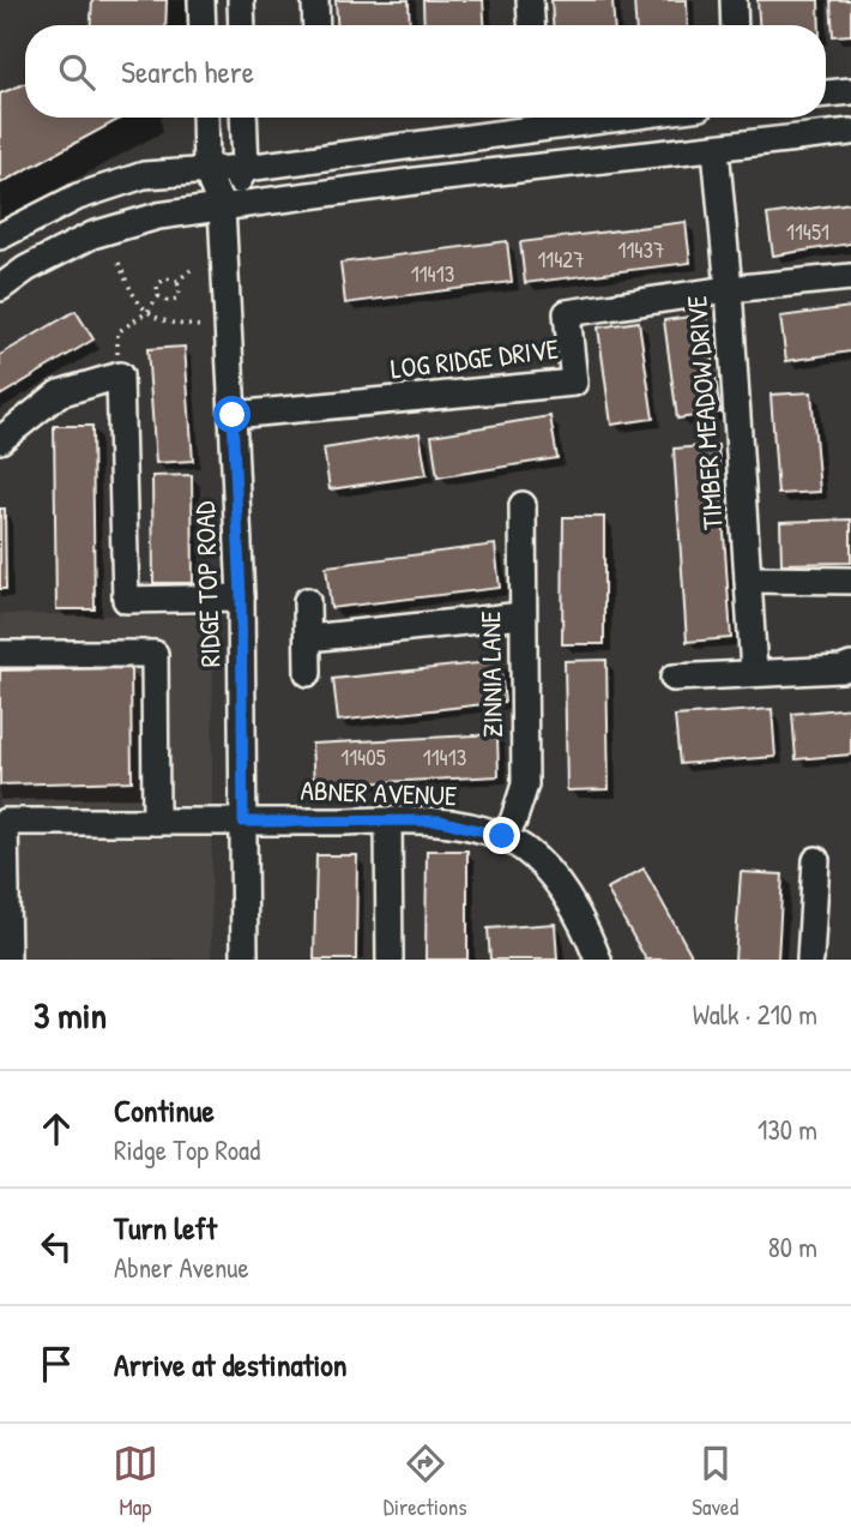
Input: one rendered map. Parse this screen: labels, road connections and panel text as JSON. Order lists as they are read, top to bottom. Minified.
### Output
{"streets":{"street":["LOG RIDGE DRIVE","TIMBER MEADOW DRIVE","RIDGE TOP ROAD","ZINNIA LANE","ABNER AVENUE"]},"crossings":[["LOG RIDGE DRIVE","TIMBER MEADOW DRIVE"],["LOG RIDGE DRIVE","RIDGE TOP ROAD"],["RIDGE TOP ROAD","ABNER AVENUE"],["ZINNIA LANE","ABNER AVENUE"]],"house_numbers":["11451","11437","11427","11413","11405","11413"],"page":{"search":"Search here","heading":["3 min","Walk · 210 m"],"list":[["Continue","Ridge Top Road","130 m"],["Turn left","Abner Avenue","80 m"],"Arrive at destination"],"nav":["Map","Directions","Saved"]}}
